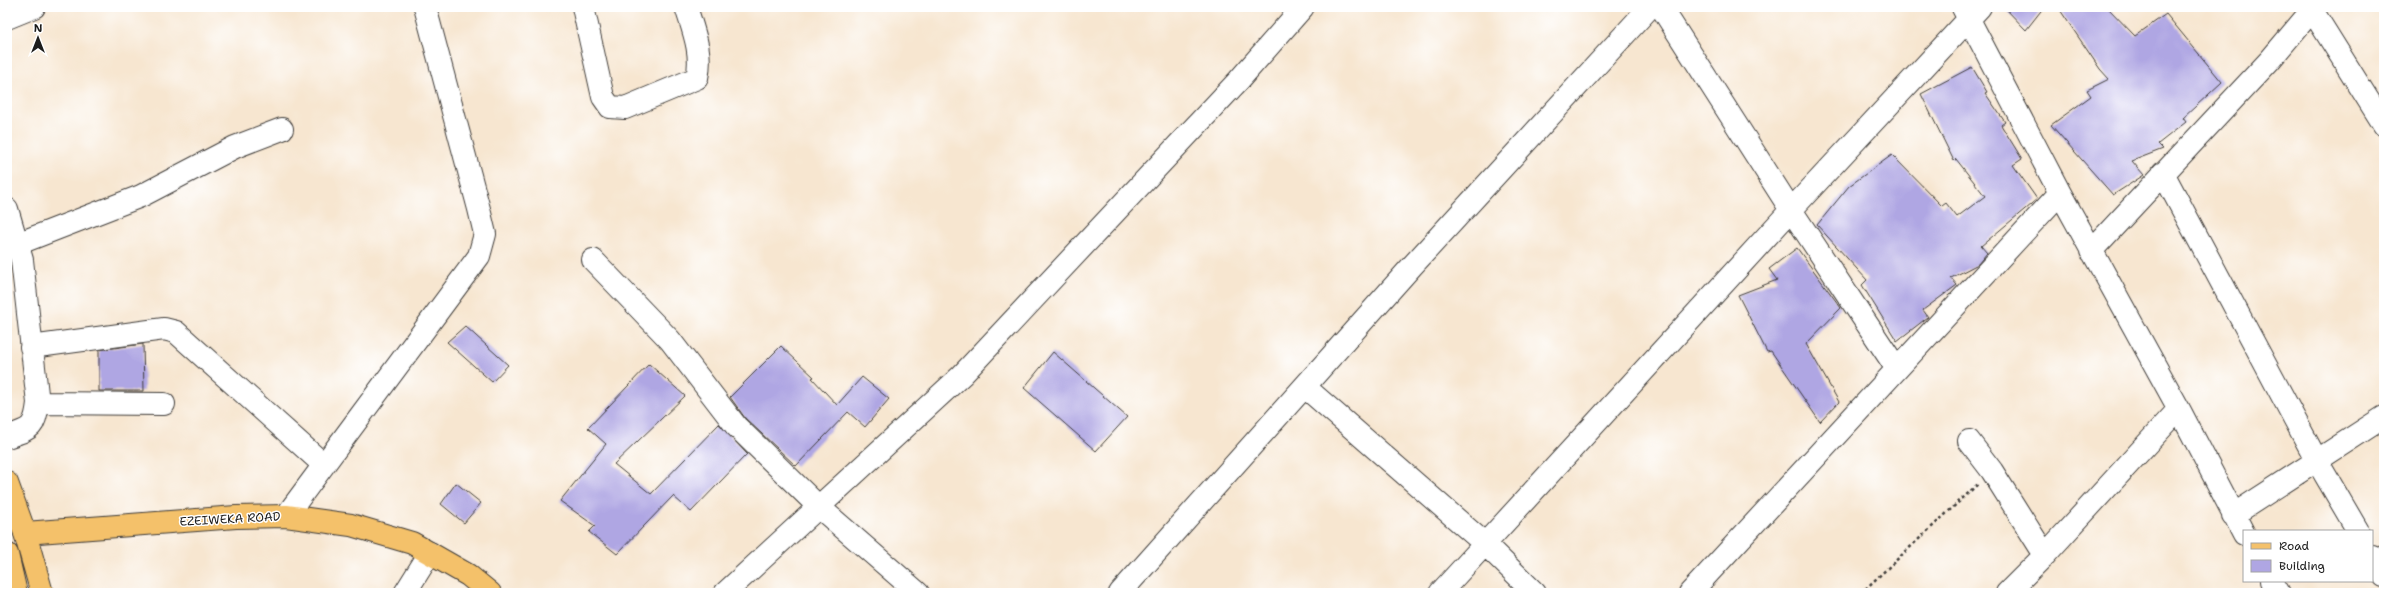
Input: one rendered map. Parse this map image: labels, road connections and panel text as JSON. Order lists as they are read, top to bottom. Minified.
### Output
{"streets":{"main road":["EZEIWEKA ROAD"]},"legend":["Road","Building"],"north":"top"}
